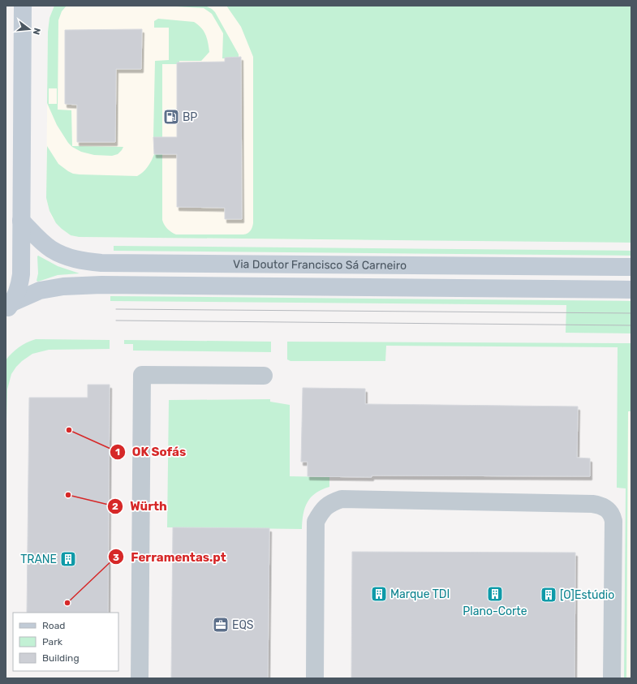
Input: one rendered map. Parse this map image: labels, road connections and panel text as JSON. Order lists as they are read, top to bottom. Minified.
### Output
{"streets":{"main road":["Via Doutor Francisco Sá Carneiro"]},"places":{"fuel station":["BP"],"other":["OK Sofás","Würth","Ferramentas.pt"],"building":["TRANE","Marque TDI","Plano-Corte","[O]Estúdio"],"office":["EQS"]},"legend":["Road","Park","Building"],"north":"right"}
